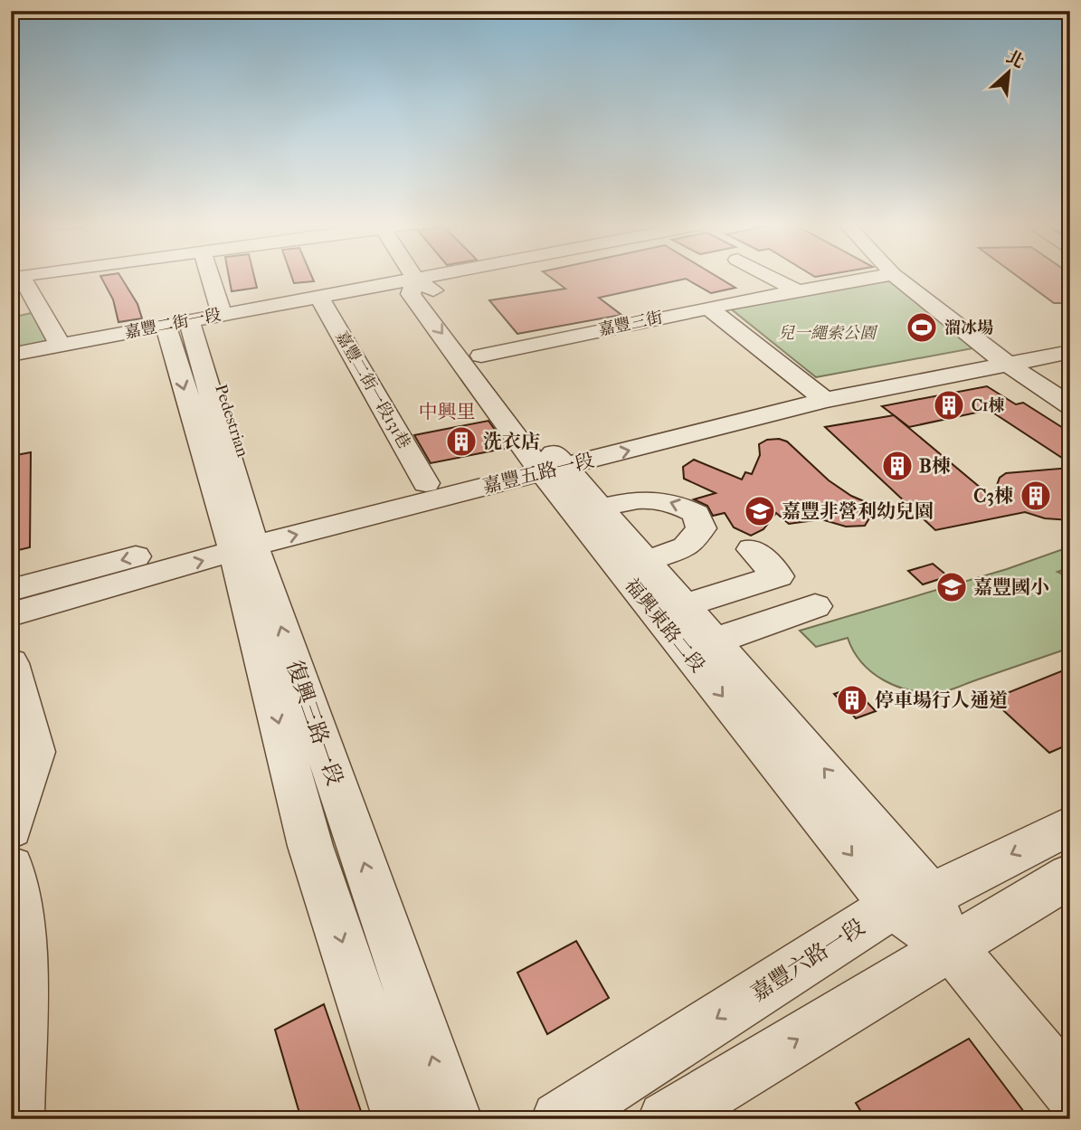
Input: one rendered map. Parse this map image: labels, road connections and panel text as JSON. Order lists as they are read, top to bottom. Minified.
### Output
{"streets":{"street":["嘉豐二街一段","嘉豐三街","嘉豐二街一段131巷","嘉豐五路一段","福興東路二段","復興三路一段","嘉豐六路一段"]},"crossings":[["嘉豐二街一段","嘉豐二街一段131巷"],["嘉豐二街一段","福興東路二段"],["嘉豐二街一段","復興三路一段"],["嘉豐三街","福興東路二段"],["嘉豐二街一段131巷","嘉豐五路一段"],["嘉豐五路一段","福興東路二段"],["嘉豐五路一段","復興三路一段"],["福興東路二段","嘉豐六路一段"]],"districts":["中興里"],"parks":["兒一繩索公園"],"places":{"sports":["溜冰場"],"building":["C1棟","洗衣店","B棟","C3棟","停車場行人通道"],"school or university":["嘉豐非營利幼兒園","嘉豐國小"]},"north":"top right"}
